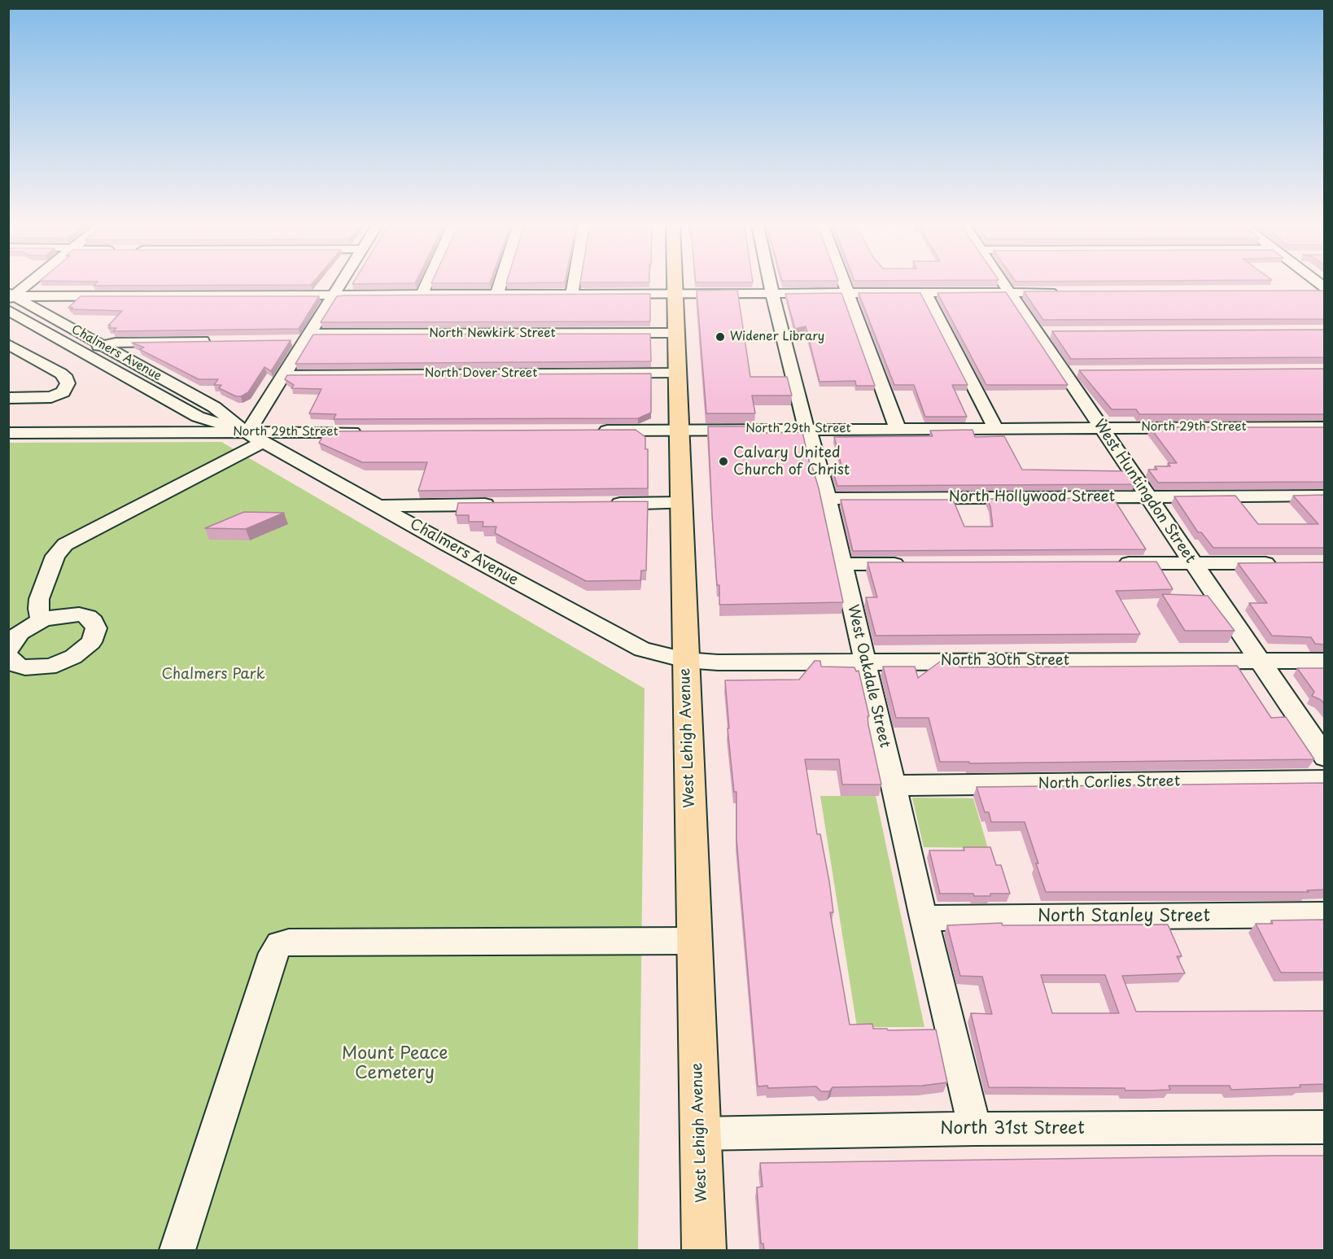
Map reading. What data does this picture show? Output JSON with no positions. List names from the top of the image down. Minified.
{"streets":{"main road":["West Lehigh Avenue"],"street":["North Newkirk Street","Chalmers Avenue","North Dover Street","North 29th Street","West Huntingdon Street","North Hollywood Street","North 30th Street","West Oakdale Street","North Corlies Street","North Stanley Street","North 31st Street"]},"crossings":[["North Newkirk Street","West Lehigh Avenue"],["Chalmers Avenue","North 29th Street"],["Chalmers Avenue","North 30th Street"],["Chalmers Avenue","West Lehigh Avenue"],["North Dover Street","West Lehigh Avenue"],["North 29th Street","West Huntingdon Street"],["North 29th Street","West Oakdale Street"],["North 29th Street","West Lehigh Avenue"],["West Huntingdon Street","North Hollywood Street"],["West Huntingdon Street","North 30th Street"],["North Hollywood Street","West Oakdale Street"],["North 30th Street","West Oakdale Street"],["North 30th Street","West Lehigh Avenue"],["West Oakdale Street","North Corlies Street"],["West Oakdale Street","North Stanley Street"],["West Oakdale Street","North 31st Street"],["West Lehigh Avenue","North 31st Street"]],"parks":["Chalmers Park","Mount Peace Cemetery"],"places":["Widener Library","Calvary United Church of Christ"]}
